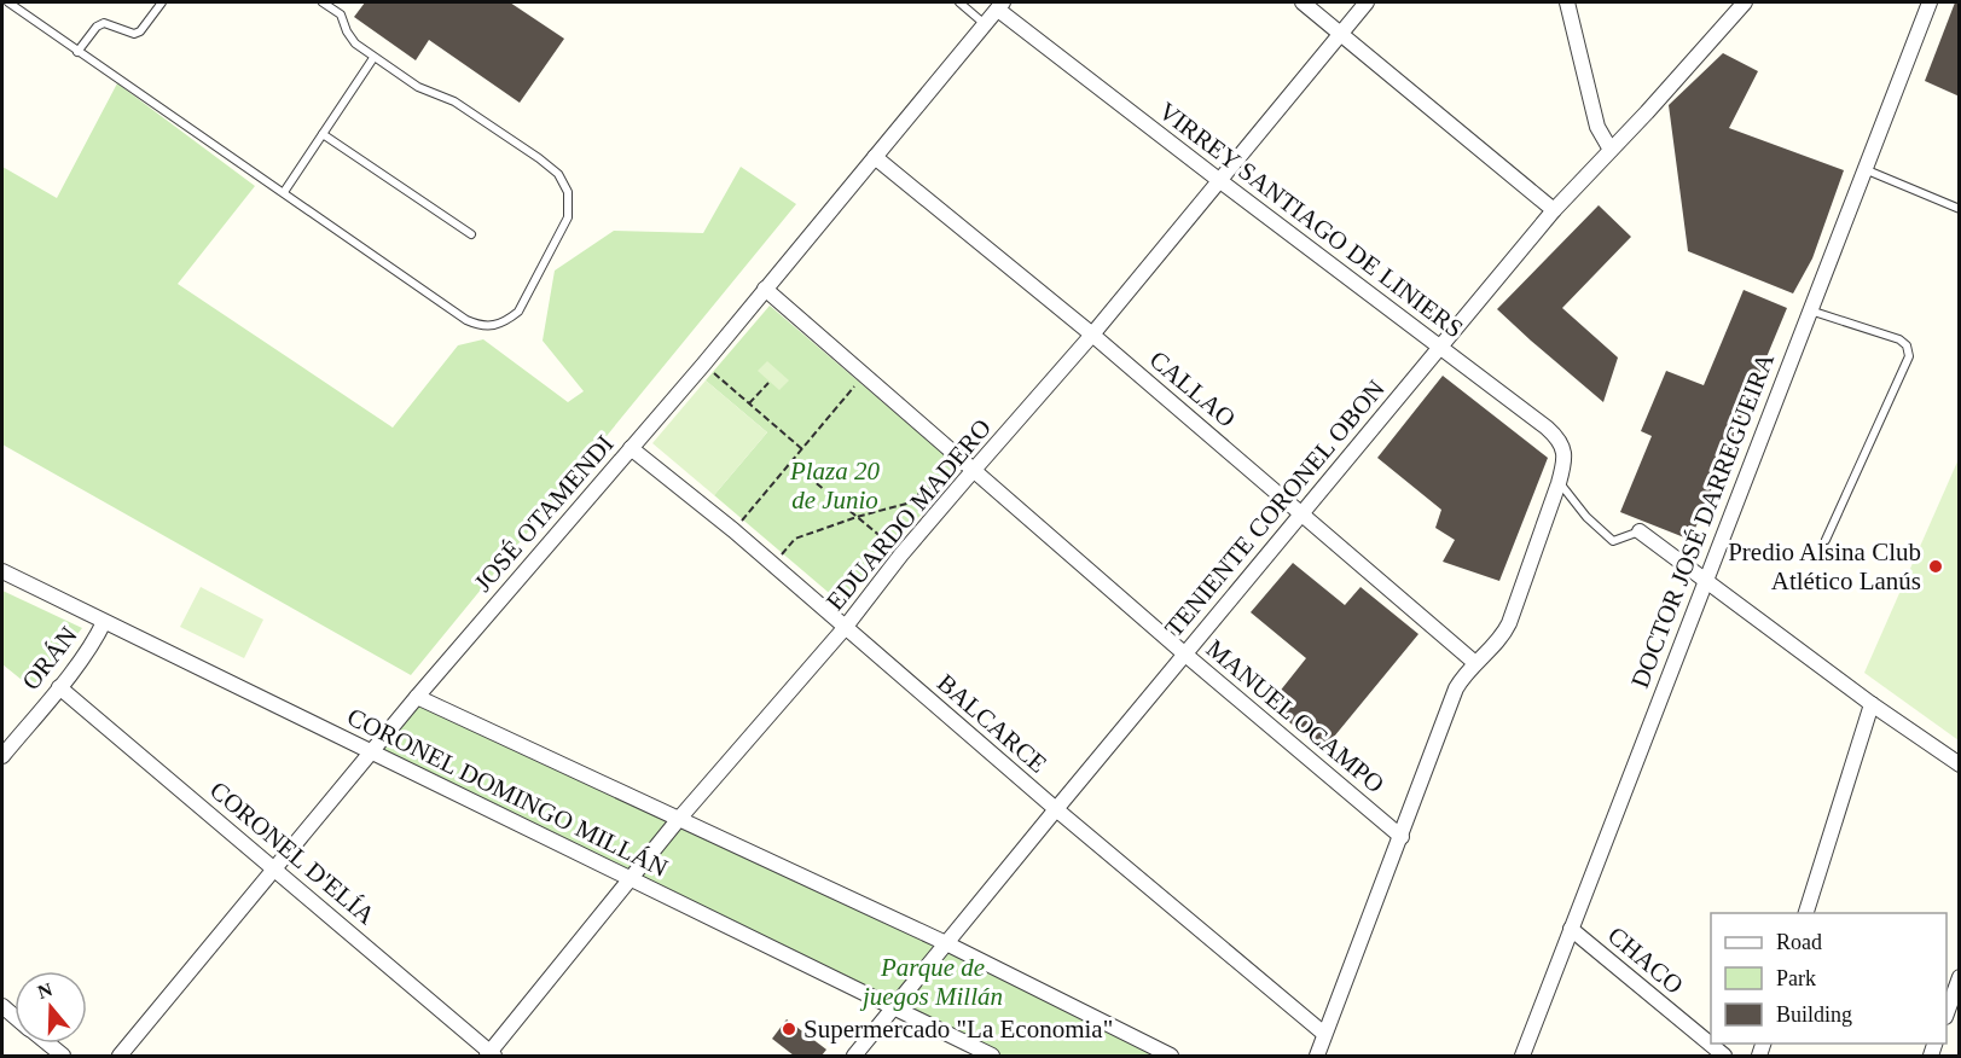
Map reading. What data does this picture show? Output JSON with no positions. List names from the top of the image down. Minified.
{"streets":{"street":["VIRREY SANTIAGO DE LINIERS","CALLAO","TENIENTE CORONEL OBON","JOSÉ OTAMENDI","EDUARDO MADERO","DOCTOR JOSÉ DARREGUEIRA","ORÁN","MANUEL OCAMPO","BALCARCE","CORONEL DOMINGO MILLÁN","CORONEL D'ELÍA","CHACO"]},"crossings":[["VIRREY SANTIAGO DE LINIERS","CALLAO"],["VIRREY SANTIAGO DE LINIERS","TENIENTE CORONEL OBON"],["VIRREY SANTIAGO DE LINIERS","JOSÉ OTAMENDI"],["VIRREY SANTIAGO DE LINIERS","EDUARDO MADERO"],["VIRREY SANTIAGO DE LINIERS","MANUEL OCAMPO"],["VIRREY SANTIAGO DE LINIERS","BALCARCE"],["CALLAO","TENIENTE CORONEL OBON"],["CALLAO","JOSÉ OTAMENDI"],["CALLAO","EDUARDO MADERO"],["TENIENTE CORONEL OBON","MANUEL OCAMPO"],["TENIENTE CORONEL OBON","BALCARCE"],["TENIENTE CORONEL OBON","CORONEL DOMINGO MILLÁN"],["JOSÉ OTAMENDI","MANUEL OCAMPO"],["JOSÉ OTAMENDI","BALCARCE"],["JOSÉ OTAMENDI","CORONEL DOMINGO MILLÁN"],["JOSÉ OTAMENDI","CORONEL D'ELÍA"],["EDUARDO MADERO","MANUEL OCAMPO"],["EDUARDO MADERO","BALCARCE"],["EDUARDO MADERO","CORONEL DOMINGO MILLÁN"],["EDUARDO MADERO","CORONEL D'ELÍA"],["DOCTOR JOSÉ DARREGUEIRA","CHACO"],["ORÁN","CORONEL DOMINGO MILLÁN"],["ORÁN","CORONEL D'ELÍA"]],"parks":["Plaza 20 de Junio","Parque de juegos Millán"],"places":["Predio Alsina Club Atlético Lanús","Supermercado \"La Economia\""],"legend":["Road","Park","Building"],"north":"top"}
